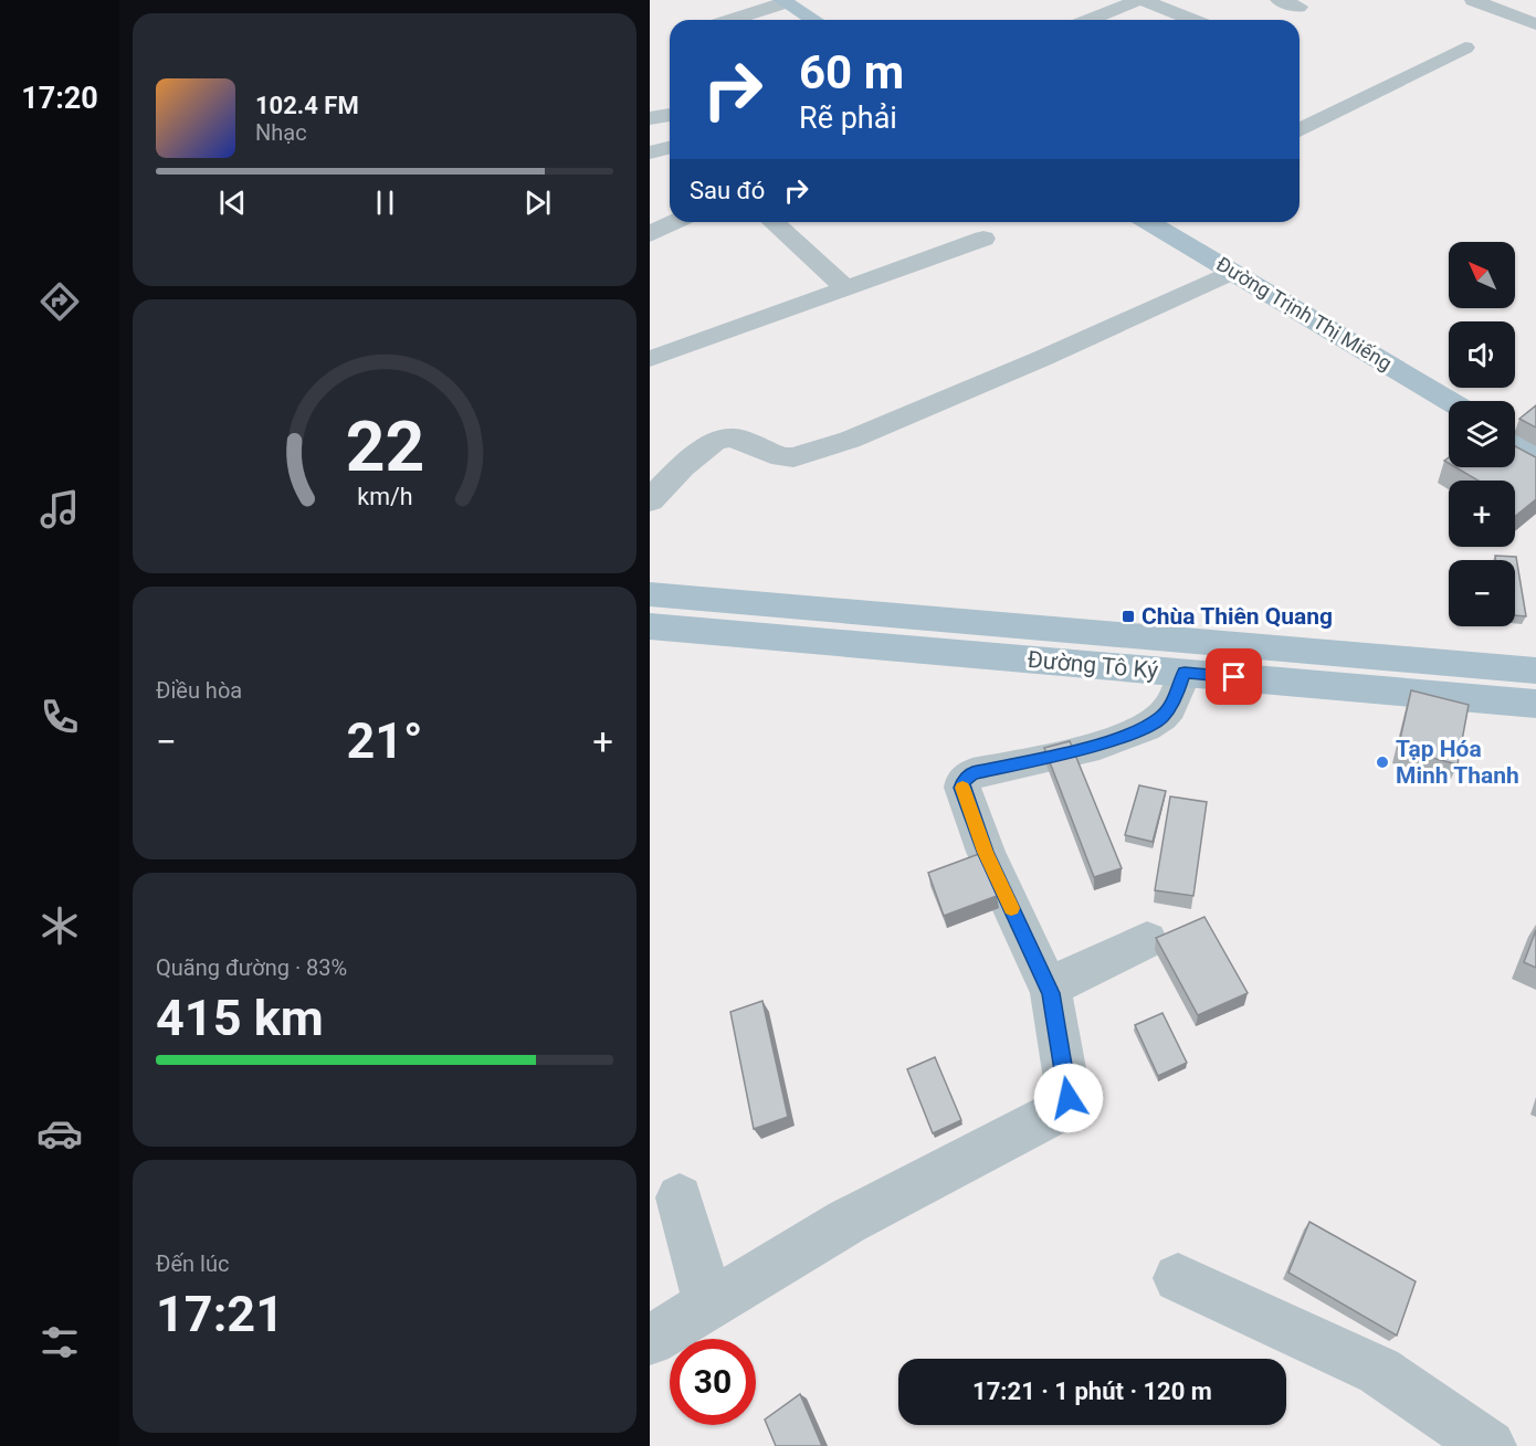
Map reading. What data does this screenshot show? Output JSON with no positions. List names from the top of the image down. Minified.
{"streets":{"main road":["Đường Trịnh Thị Miếng","Đường Tô Ký"]},"places":{"transit":["Chùa Thiên Quang"],"other":["Tạp Hóa Minh Thanh"]},"north":"top left","page":{"tabs":"17:20","turn":["60 m","Rẽ phải"],"song":["102.4 FM","Nhạc"],"then":"Sau đó","map_buttons":["+","−"],"tile":["Điều hòa",["Quãng đường · 83%","415 km"],["Đến lúc","17:21"]],"heat":["−","21°","+"],"limit":"30","trip":"17:21 · 1 phút · 120 m","gauge":["22","km/h"]}}
